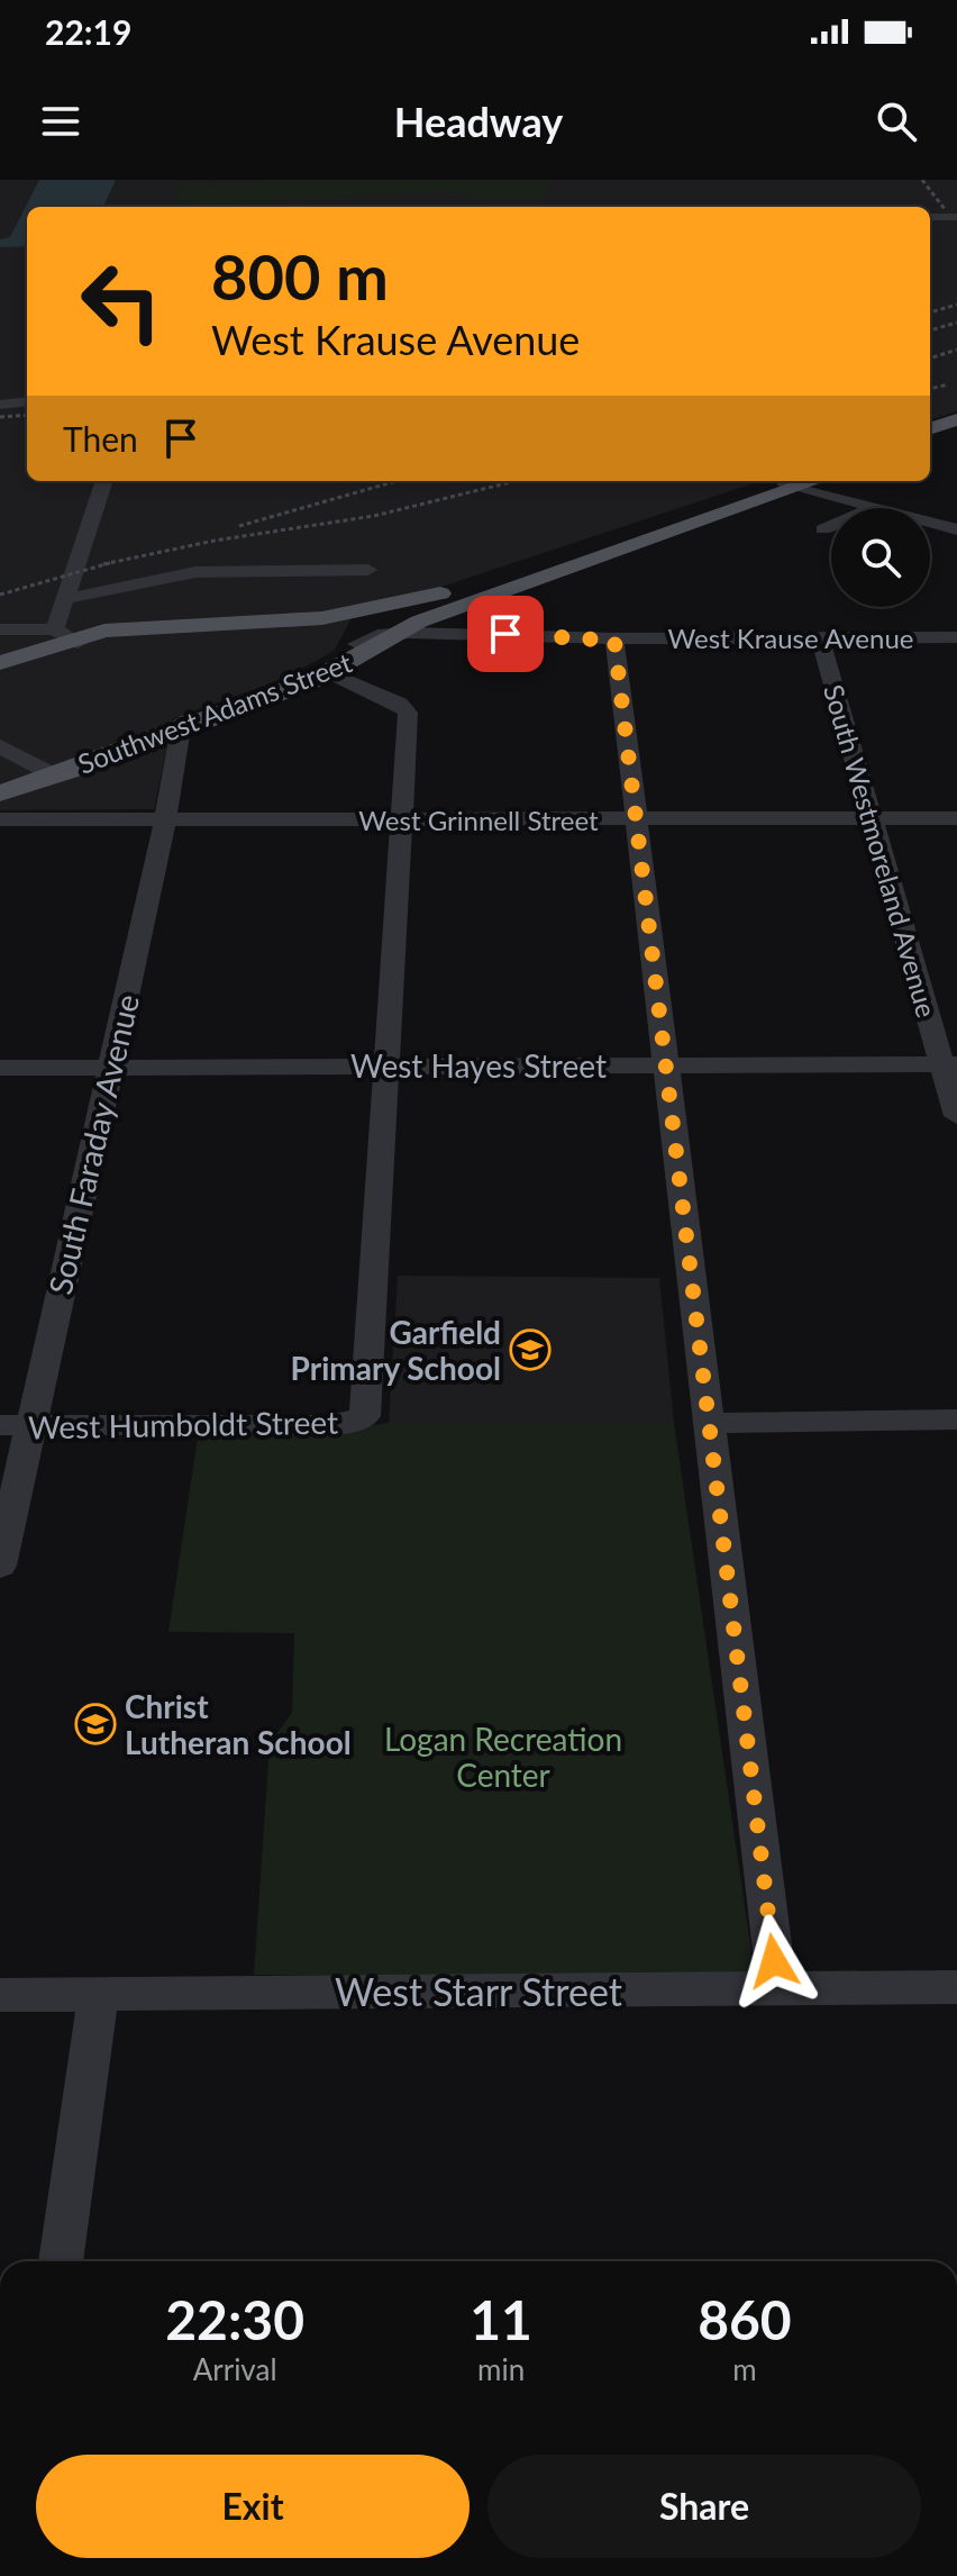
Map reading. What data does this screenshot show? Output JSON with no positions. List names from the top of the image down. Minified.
{"streets":{"main road":["Southwest Adams Street"],"street":["West Krause Avenue","West Grinnell Street","South Westmoreland Avenue","West Hayes Street","South Faraday Avenue","West Humboldt Street","West Starr Street"]},"crossings":[["West Krause Avenue","Southwest Adams Street"],["West Krause Avenue","South Westmoreland Avenue"],["Southwest Adams Street","South Faraday Avenue"],["West Grinnell Street","South Westmoreland Avenue"],["West Grinnell Street","South Faraday Avenue"],["South Westmoreland Avenue","West Hayes Street"],["West Hayes Street","South Faraday Avenue"],["West Hayes Street","West Humboldt Street"],["South Faraday Avenue","West Humboldt Street"]],"parks":["Logan Recreation Center"],"places":{"school or university":["Garfield Primary School","Christ Lutheran School"]},"page":{"status":"22:19","header":"Headway","turn":["800 m","West Krause Avenue"],"then":"Then","eta":["22:30","Arrival","11","min","860","m"],"buttons":["Exit","Share"]}}
